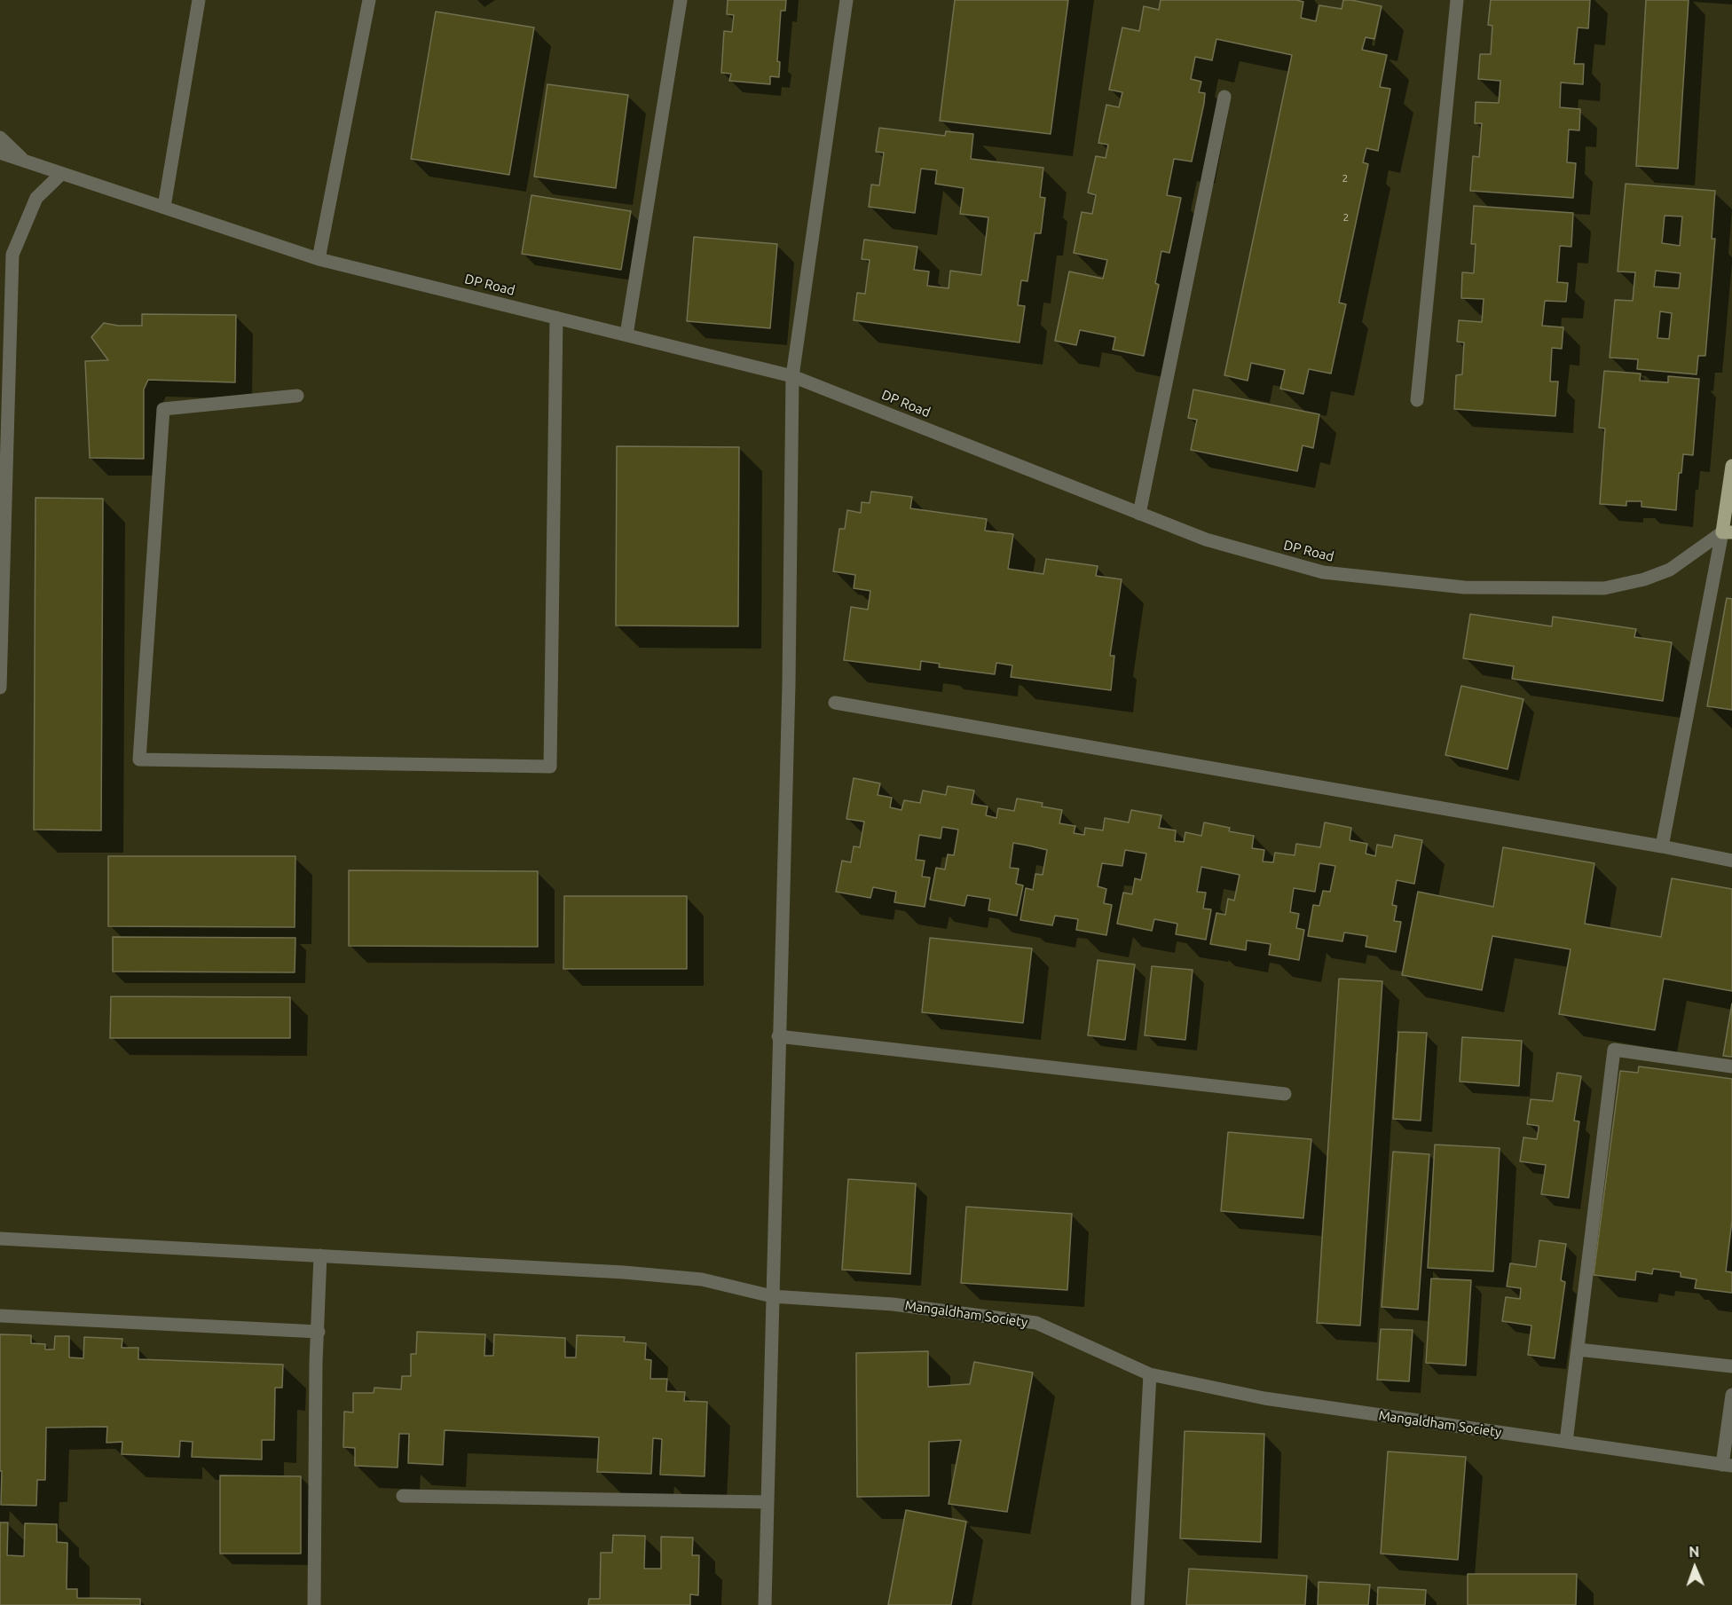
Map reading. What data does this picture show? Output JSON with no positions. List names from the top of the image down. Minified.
{"streets":{"street":["DP Road","Mangaldham Society"]},"house_numbers":["2","2"],"north":"top"}
